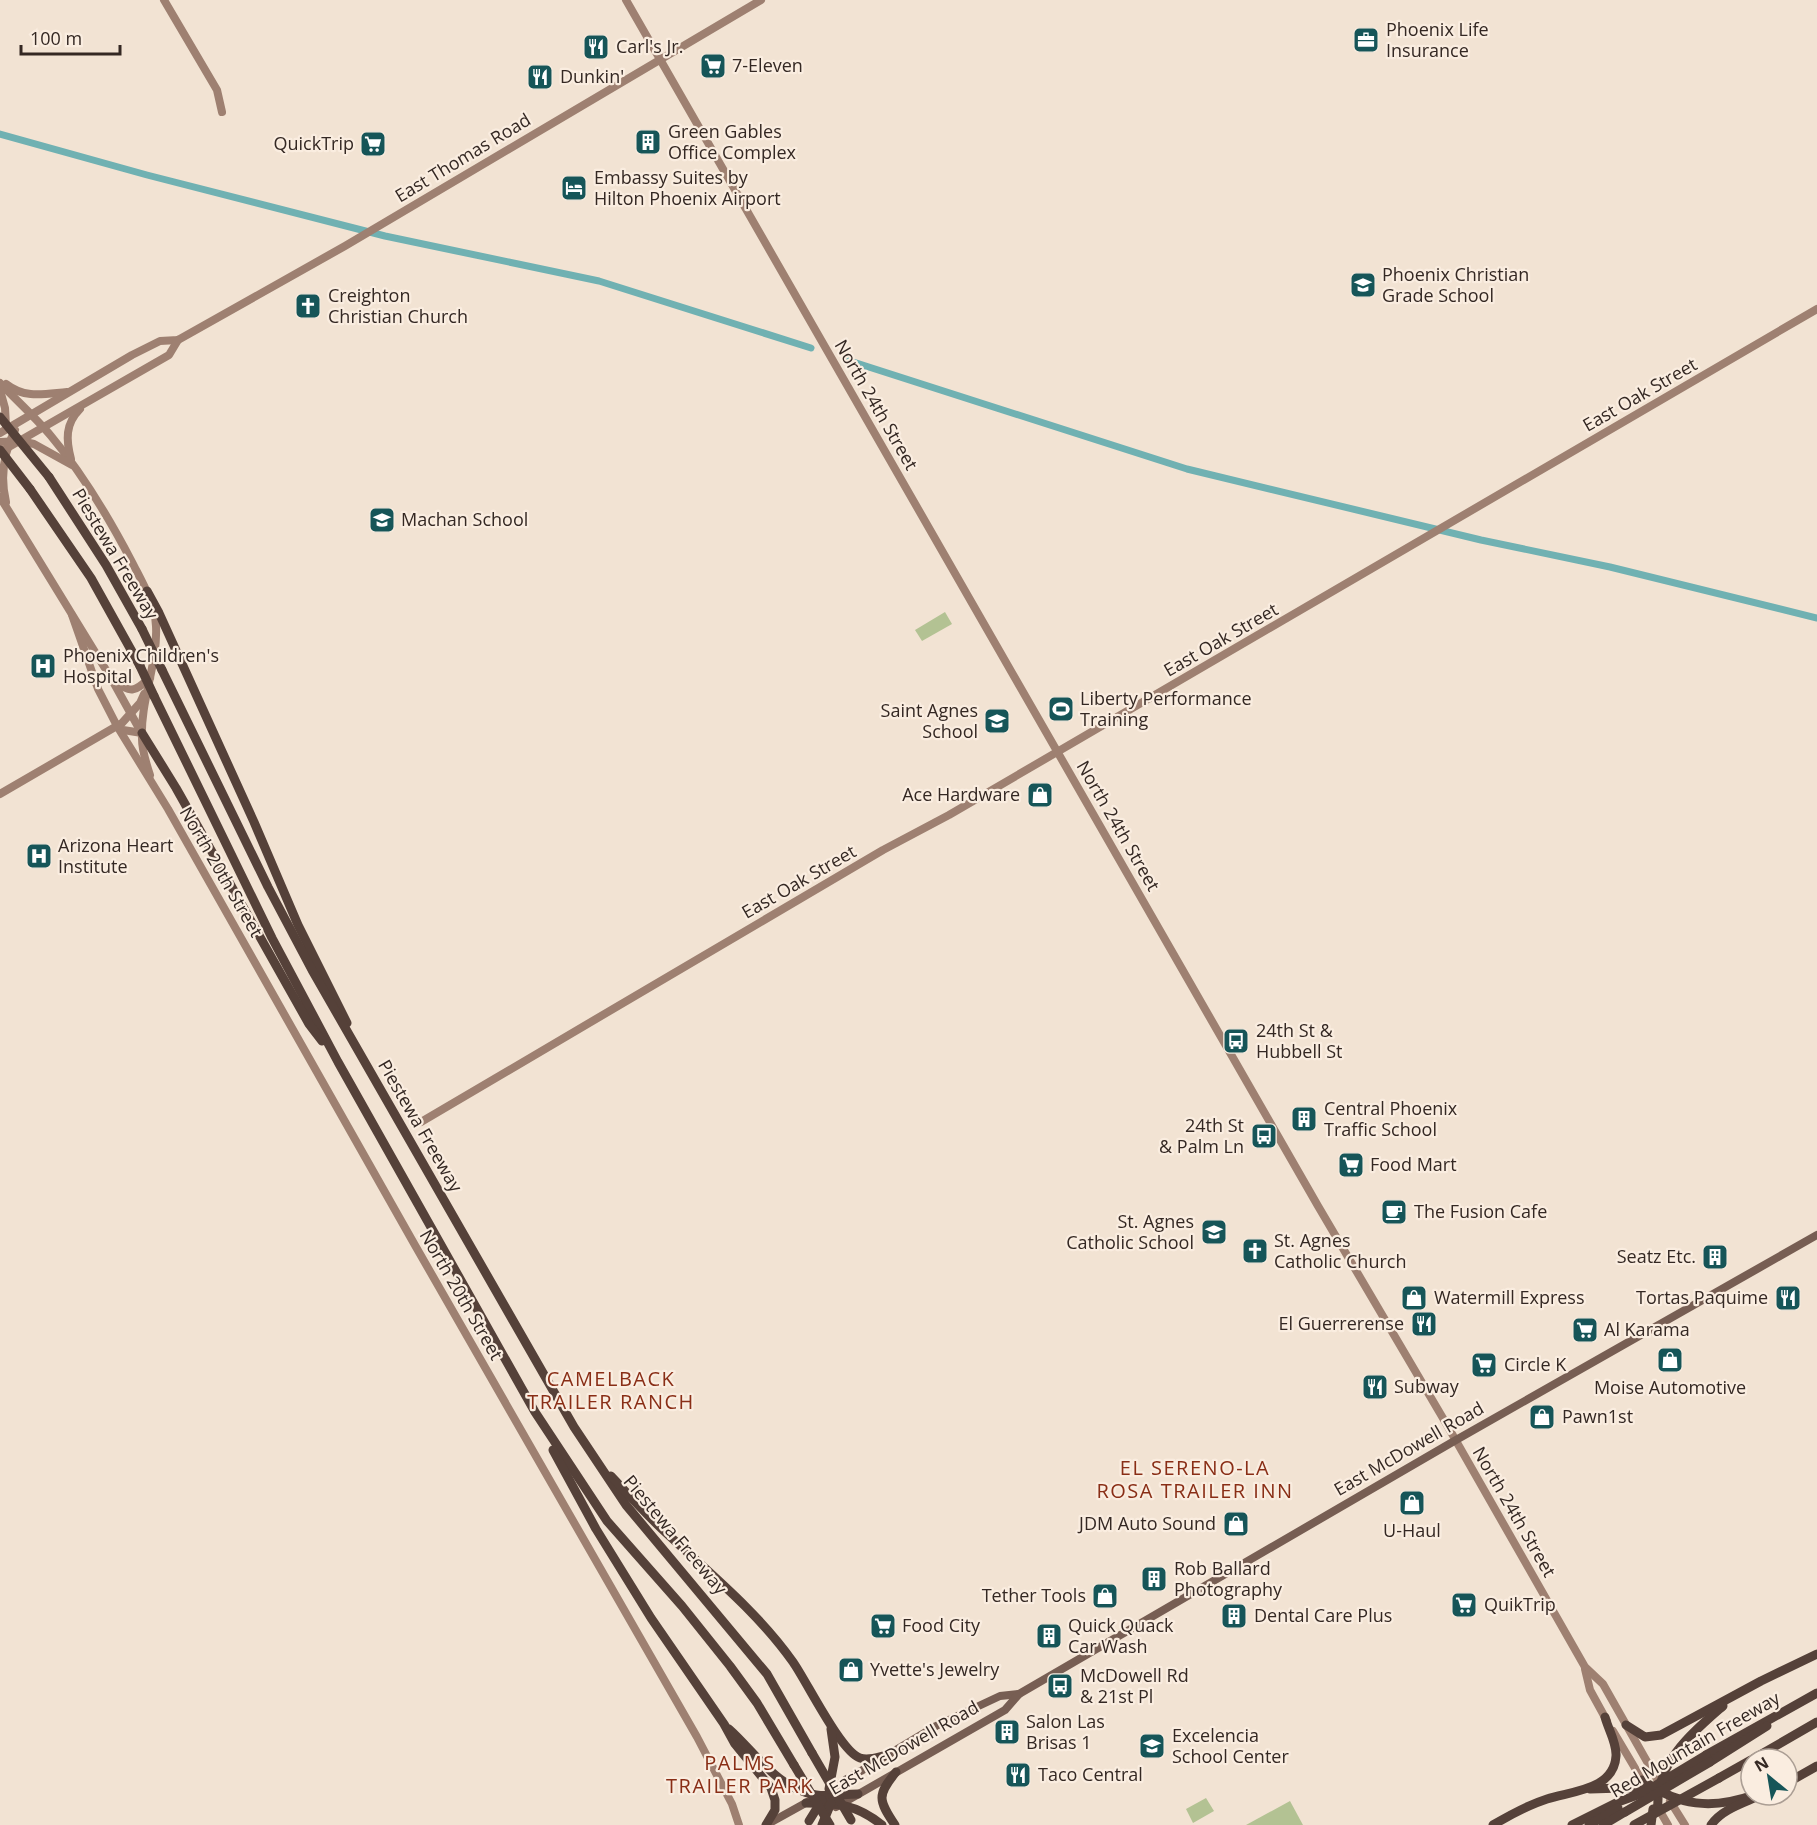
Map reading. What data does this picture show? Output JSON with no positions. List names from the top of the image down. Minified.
{"streets":{"highway":["Piestewa Freeway","Red Mountain Freeway"],"main road":["East Thomas Road","East Oak Street","North 24th Street","North 20th Street","East McDowell Road"]},"crossings":[["East Thomas Road","North 24th Street"],["East Thomas Road","Piestewa Freeway"],["East Thomas Road","North 20th Street"],["East Oak Street","North 24th Street"],["North 24th Street","East McDowell Road"]],"districts":["CAMELBACK TRAILER RANCH","EL SERENO-LA ROSA TRAILER INN","PALMS TRAILER PARK"],"places":{"office":["Phoenix Life Insurance"],"restaurant":["Carl's Jr.","Dunkin'","Tortas Paquime","El Guerrerense","Subway","Taco Central"],"supermarket":["7-Eleven","QuickTrip","Food Mart","Al Karama","Circle K","QuikTrip","Food City"],"building":["Green Gables Office Complex","Central Phoenix Traffic School","Seatz Etc.","Rob Ballard Photography","Dental Care Plus","Quick Quack Car Wash","Salon Las Brisas 1"],"hotel":["Embassy Suites by Hilton Phoenix Airport"],"school or university":["Phoenix Christian Grade School","Machan School","Saint Agnes School","St. Agnes Catholic School","Excelencia School Center"],"church":["Creighton Christian Church","St. Agnes Catholic Church"],"hospital":["Phoenix Children's Hospital","Arizona Heart Institute"],"sports":["Liberty Performance Training"],"shop":["Ace Hardware","Watermill Express","Moise Automotive","Pawn1st","U-Haul","JDM Auto Sound","Tether Tools","Yvette's Jewelry"],"bus stop":["24th St & Hubbell St","24th St & Palm Ln","McDowell Rd & 21st Pl"],"cafe":["The Fusion Cafe"]},"scale_bar":"100 m","north":"top left"}
